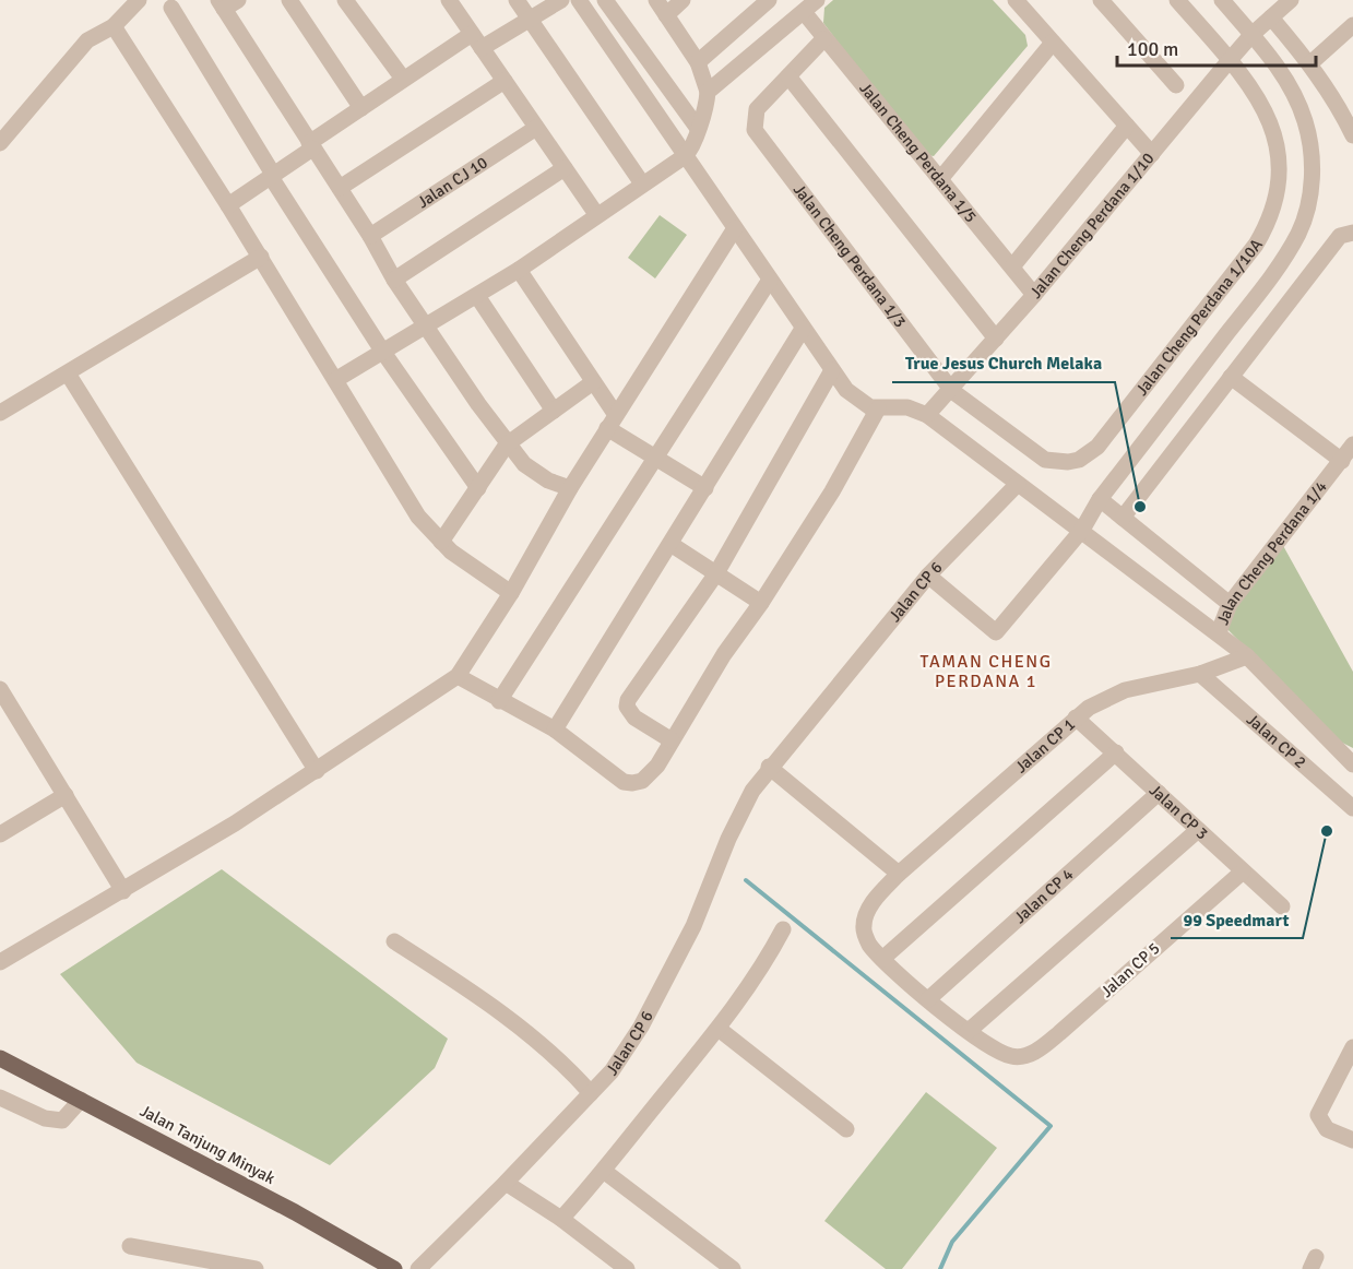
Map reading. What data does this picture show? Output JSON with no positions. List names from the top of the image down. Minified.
{"streets":{"main road":["Jalan Tanjung Minyak"],"street":["Jalan Cheng Perdana 1/5","Jalan CJ 10","Jalan Cheng Perdana 1/10","Jalan Cheng Perdana 1/3","Jalan Cheng Perdana 1/10A","Jalan Cheng Perdana 1/4","Jalan CP 6","Jalan CP 2","Jalan CP 1","Jalan CP 3","Jalan CP 4","Jalan CP 5"]},"crossings":[["Jalan Cheng Perdana 1/5","Jalan Cheng Perdana 1/10"],["Jalan Cheng Perdana 1/10","Jalan Cheng Perdana 1/3"],["Jalan Cheng Perdana 1/10","Jalan Cheng Perdana 1/10A"],["Jalan Cheng Perdana 1/3","Jalan Cheng Perdana 1/10A"],["Jalan CP 2","Jalan CP 1"],["Jalan CP 1","Jalan CP 3"],["Jalan CP 3","Jalan CP 4"],["Jalan CP 3","Jalan CP 5"]],"districts":["TAMAN CHENG PERDANA 1"],"places":["True Jesus Church Melaka","99 Speedmart"],"scale_bar":"100 m"}
